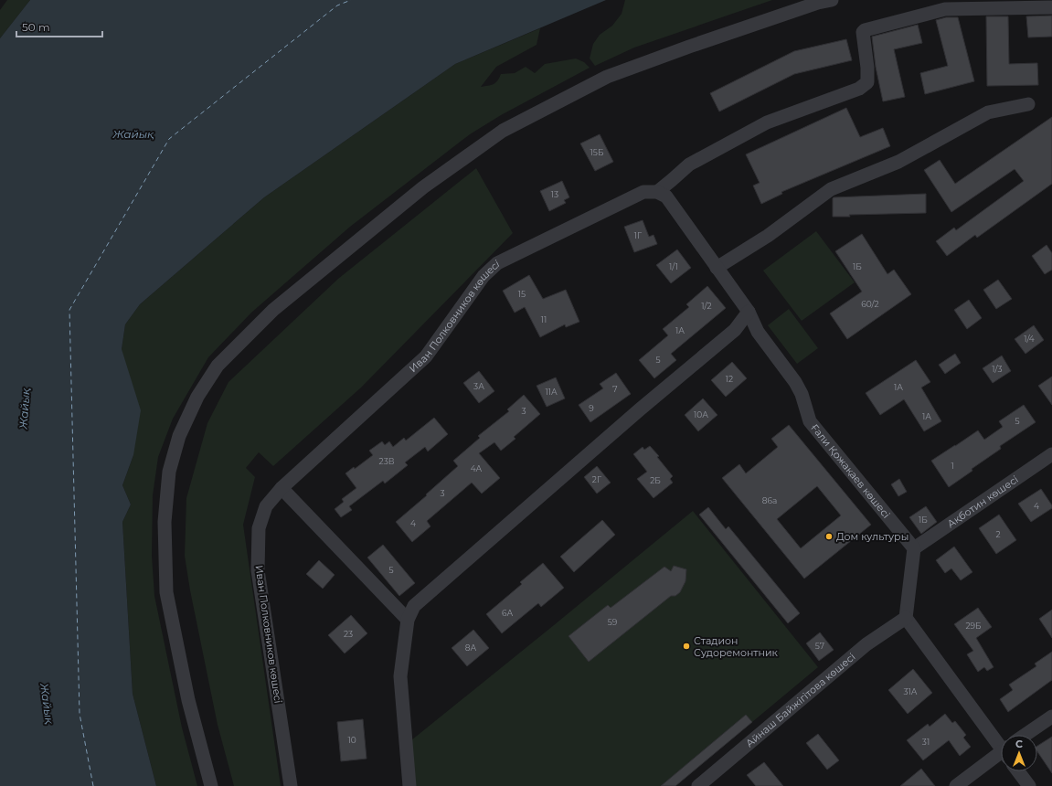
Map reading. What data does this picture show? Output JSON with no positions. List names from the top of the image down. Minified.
{"streets":{"street":["Иван Полковников көшесі","Ғали Қожақаев көшесі","Ақботин көшесі","Айнаш Байжігітова көшесі"]},"crossings":[["Иван Полковников көшесі","Ғали Қожақаев көшесі"],["Ғали Қожақаев көшесі","Ақботин көшесі"]],"water":["Жайық"],"places":["Дом культуры","Стадион Судоремонтник"],"house_numbers":["15Б","13","1Г","1/1","1Б","15","60/2","1/2","11","1А","1/4","5","1/3","12","3А","1А","7","11А","9","3","10А","1А","5","23В","1","4А","2Г","2Б","3","86а","4","1Б","4","2","5","6А","59","29Б","23","57","8А","31А","10","31"],"scale_bar":"50 m","north":"top"}
